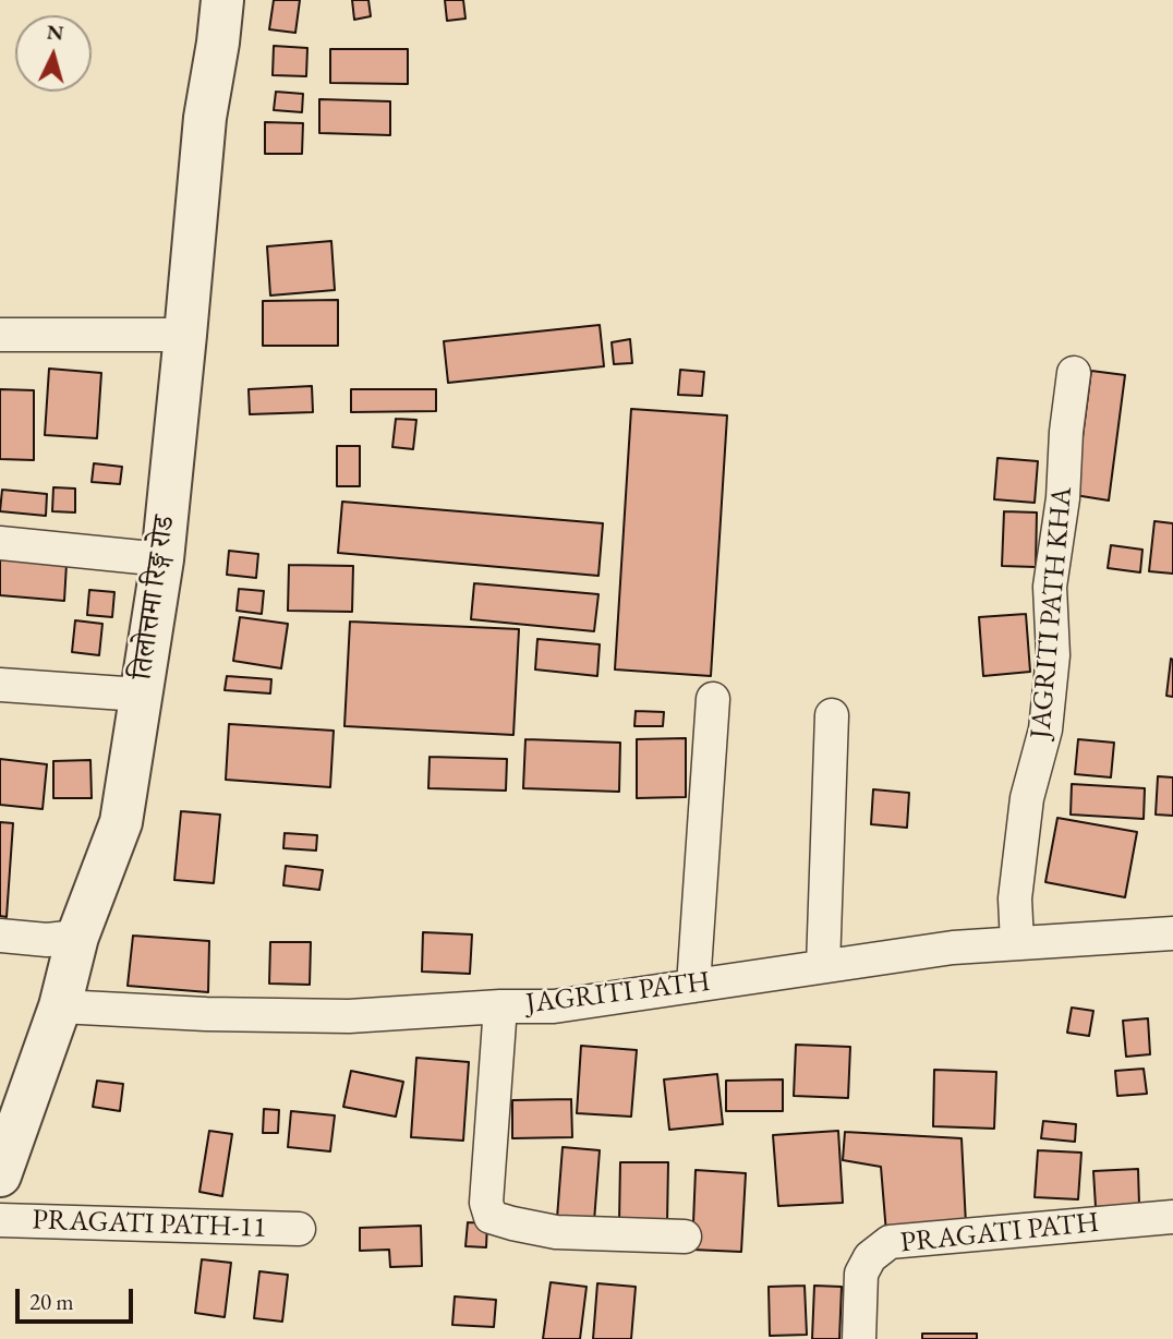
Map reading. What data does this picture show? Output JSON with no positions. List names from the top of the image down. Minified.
{"streets":{"street":["तिलोत्तमा रिङ्ग रोड","JAGRITI PATH KHA","JAGRITI PATH","PRAGATI PATH-11","PRAGATI PATH"]},"crossings":[["तिलोत्तमा रिङ्ग रोड","JAGRITI PATH"],["JAGRITI PATH KHA","JAGRITI PATH"]],"scale_bar":"20 m","north":"top"}
